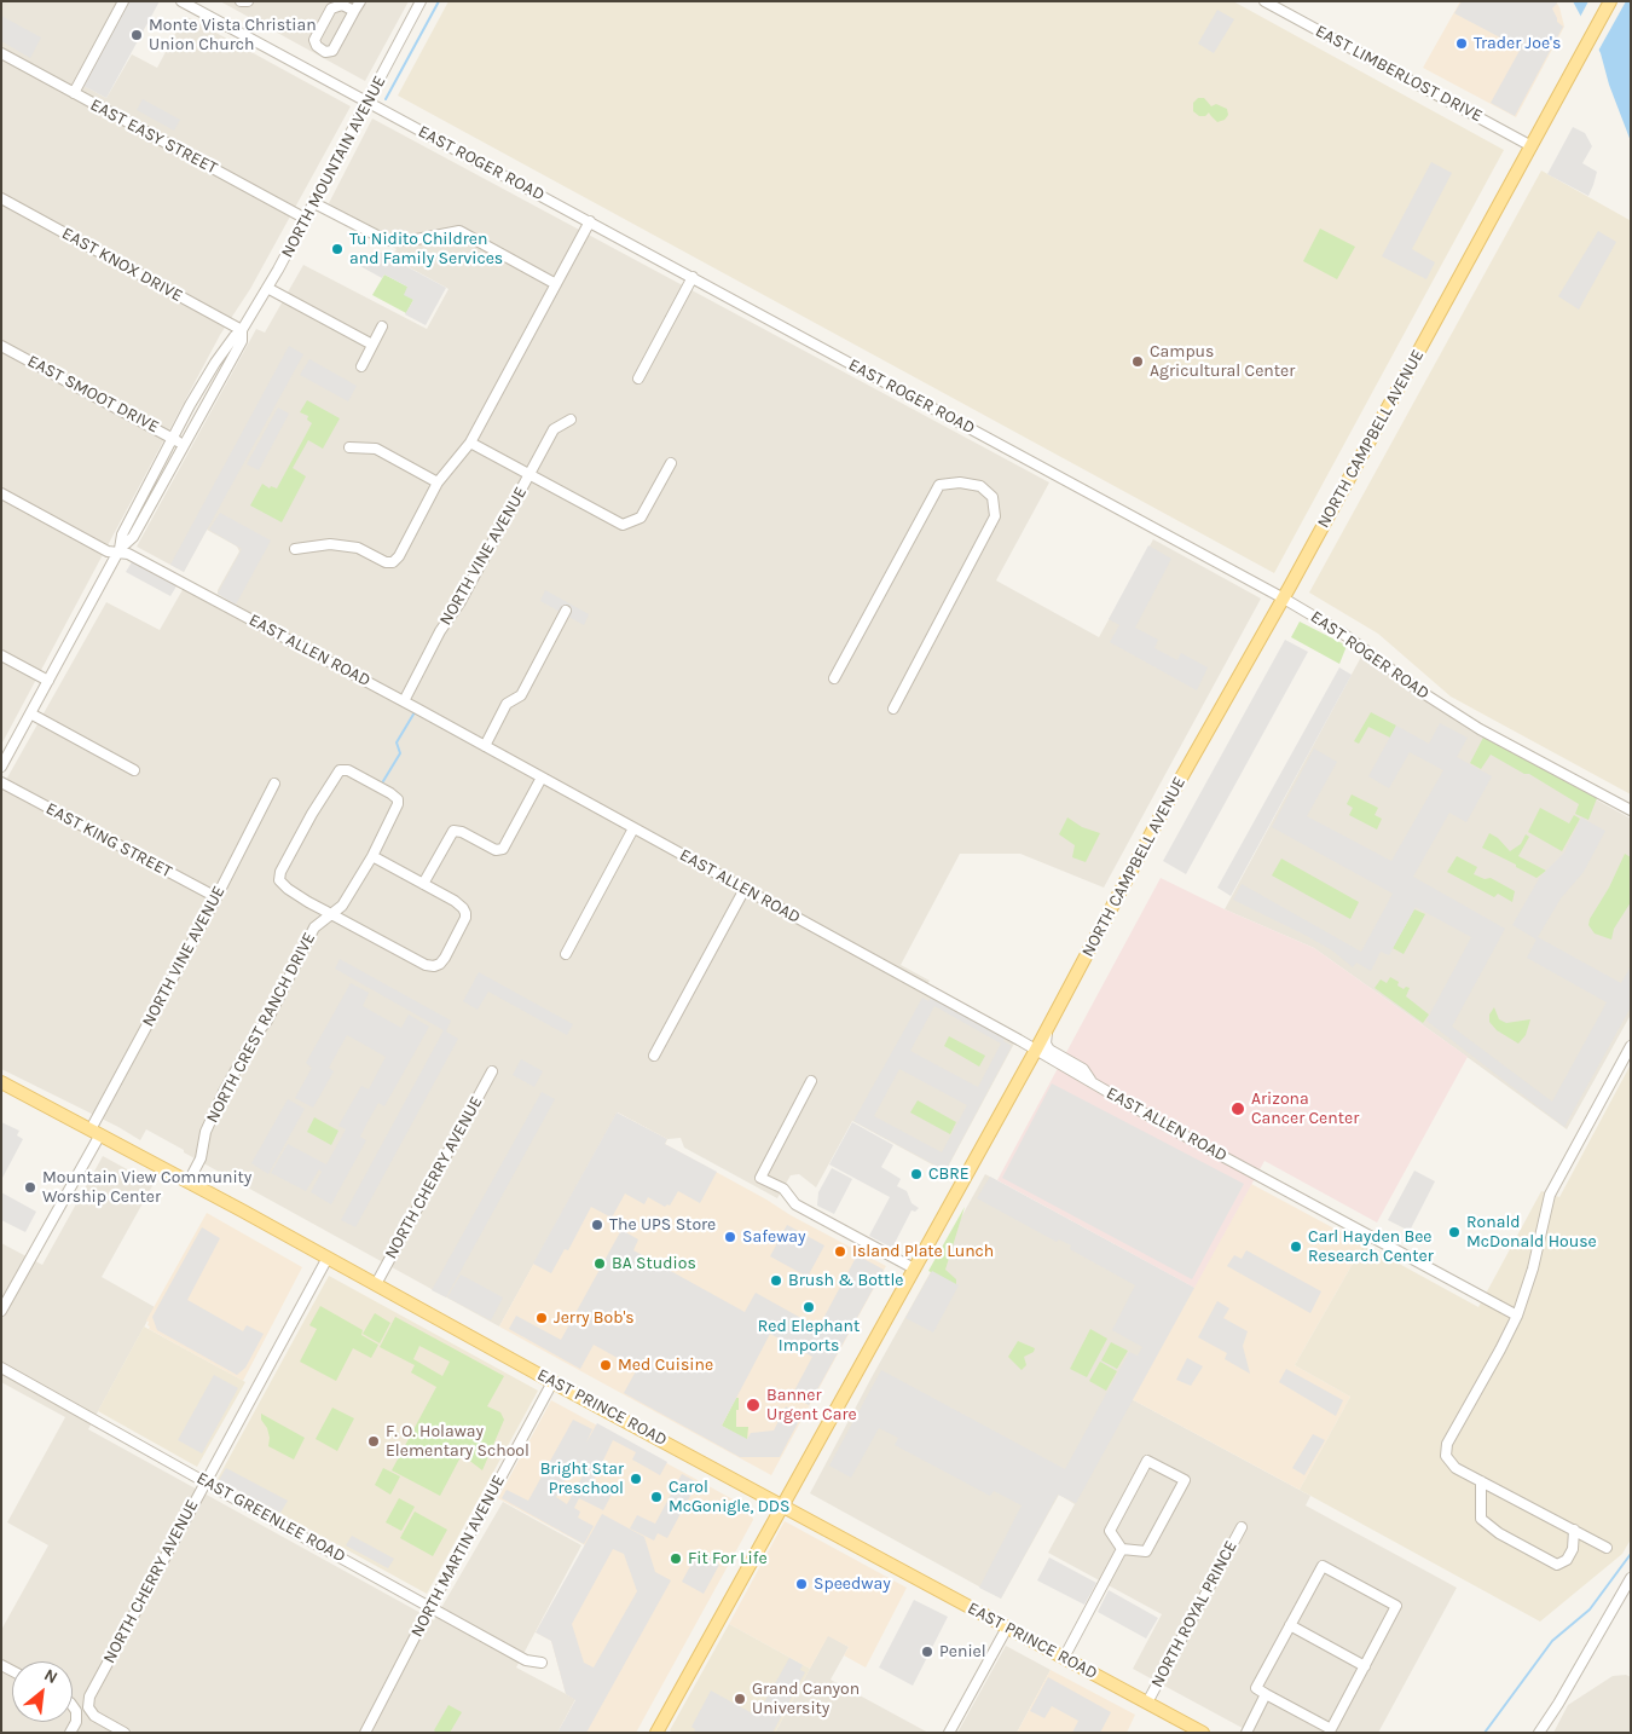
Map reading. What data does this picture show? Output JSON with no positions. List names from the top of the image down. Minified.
{"streets":{"main road":["NORTH CAMPBELL AVENUE","EAST PRINCE ROAD"],"street":["EAST LIMBERLOST DRIVE","EAST EASY STREET","EAST ROGER ROAD","NORTH MOUNTAIN AVENUE","EAST KNOX DRIVE","EAST SMOOT DRIVE","NORTH VINE AVENUE","EAST ALLEN ROAD","EAST KING STREET","NORTH CREST RANCH DRIVE","NORTH CHERRY AVENUE","EAST GREENLEE ROAD","NORTH MARTIN AVENUE","NORTH ROYAL PRINCE"]},"crossings":[["EAST LIMBERLOST DRIVE","NORTH CAMPBELL AVENUE"],["EAST EASY STREET","NORTH MOUNTAIN AVENUE"],["EAST ROGER ROAD","NORTH MOUNTAIN AVENUE"],["EAST ROGER ROAD","NORTH CAMPBELL AVENUE"],["NORTH MOUNTAIN AVENUE","EAST KNOX DRIVE"],["NORTH MOUNTAIN AVENUE","EAST SMOOT DRIVE"],["NORTH MOUNTAIN AVENUE","EAST ALLEN ROAD"],["NORTH CAMPBELL AVENUE","EAST ALLEN ROAD"],["NORTH CAMPBELL AVENUE","EAST PRINCE ROAD"],["NORTH VINE AVENUE","EAST ALLEN ROAD"],["NORTH VINE AVENUE","EAST KING STREET"],["NORTH VINE AVENUE","EAST PRINCE ROAD"],["NORTH CREST RANCH DRIVE","EAST PRINCE ROAD"],["NORTH CHERRY AVENUE","EAST PRINCE ROAD"],["NORTH CHERRY AVENUE","EAST GREENLEE ROAD"],["EAST PRINCE ROAD","NORTH MARTIN AVENUE"],["EAST PRINCE ROAD","NORTH ROYAL PRINCE"],["EAST GREENLEE ROAD","NORTH MARTIN AVENUE"]],"places":["Monte Vista Christian Union Church","Trader Joe's","Tu Nidito Children and Family Services","Campus Agricultural Center","Arizona Cancer Center","CBRE","Mountain View Community Worship Center","The UPS Store","Ronald McDonald House","Safeway","Carl Hayden Bee Research Center","Island Plate Lunch","BA Studios","Brush & Bottle","Red Elephant Imports","Jerry Bob's","Med Cuisine","Banner Urgent Care","F. O. Holaway Elementary School","Bright Star Preschool","Carol McGonigle, DDS","Fit For Life","Speedway","Peniel","Grand Canyon University"],"north":"top right"}
